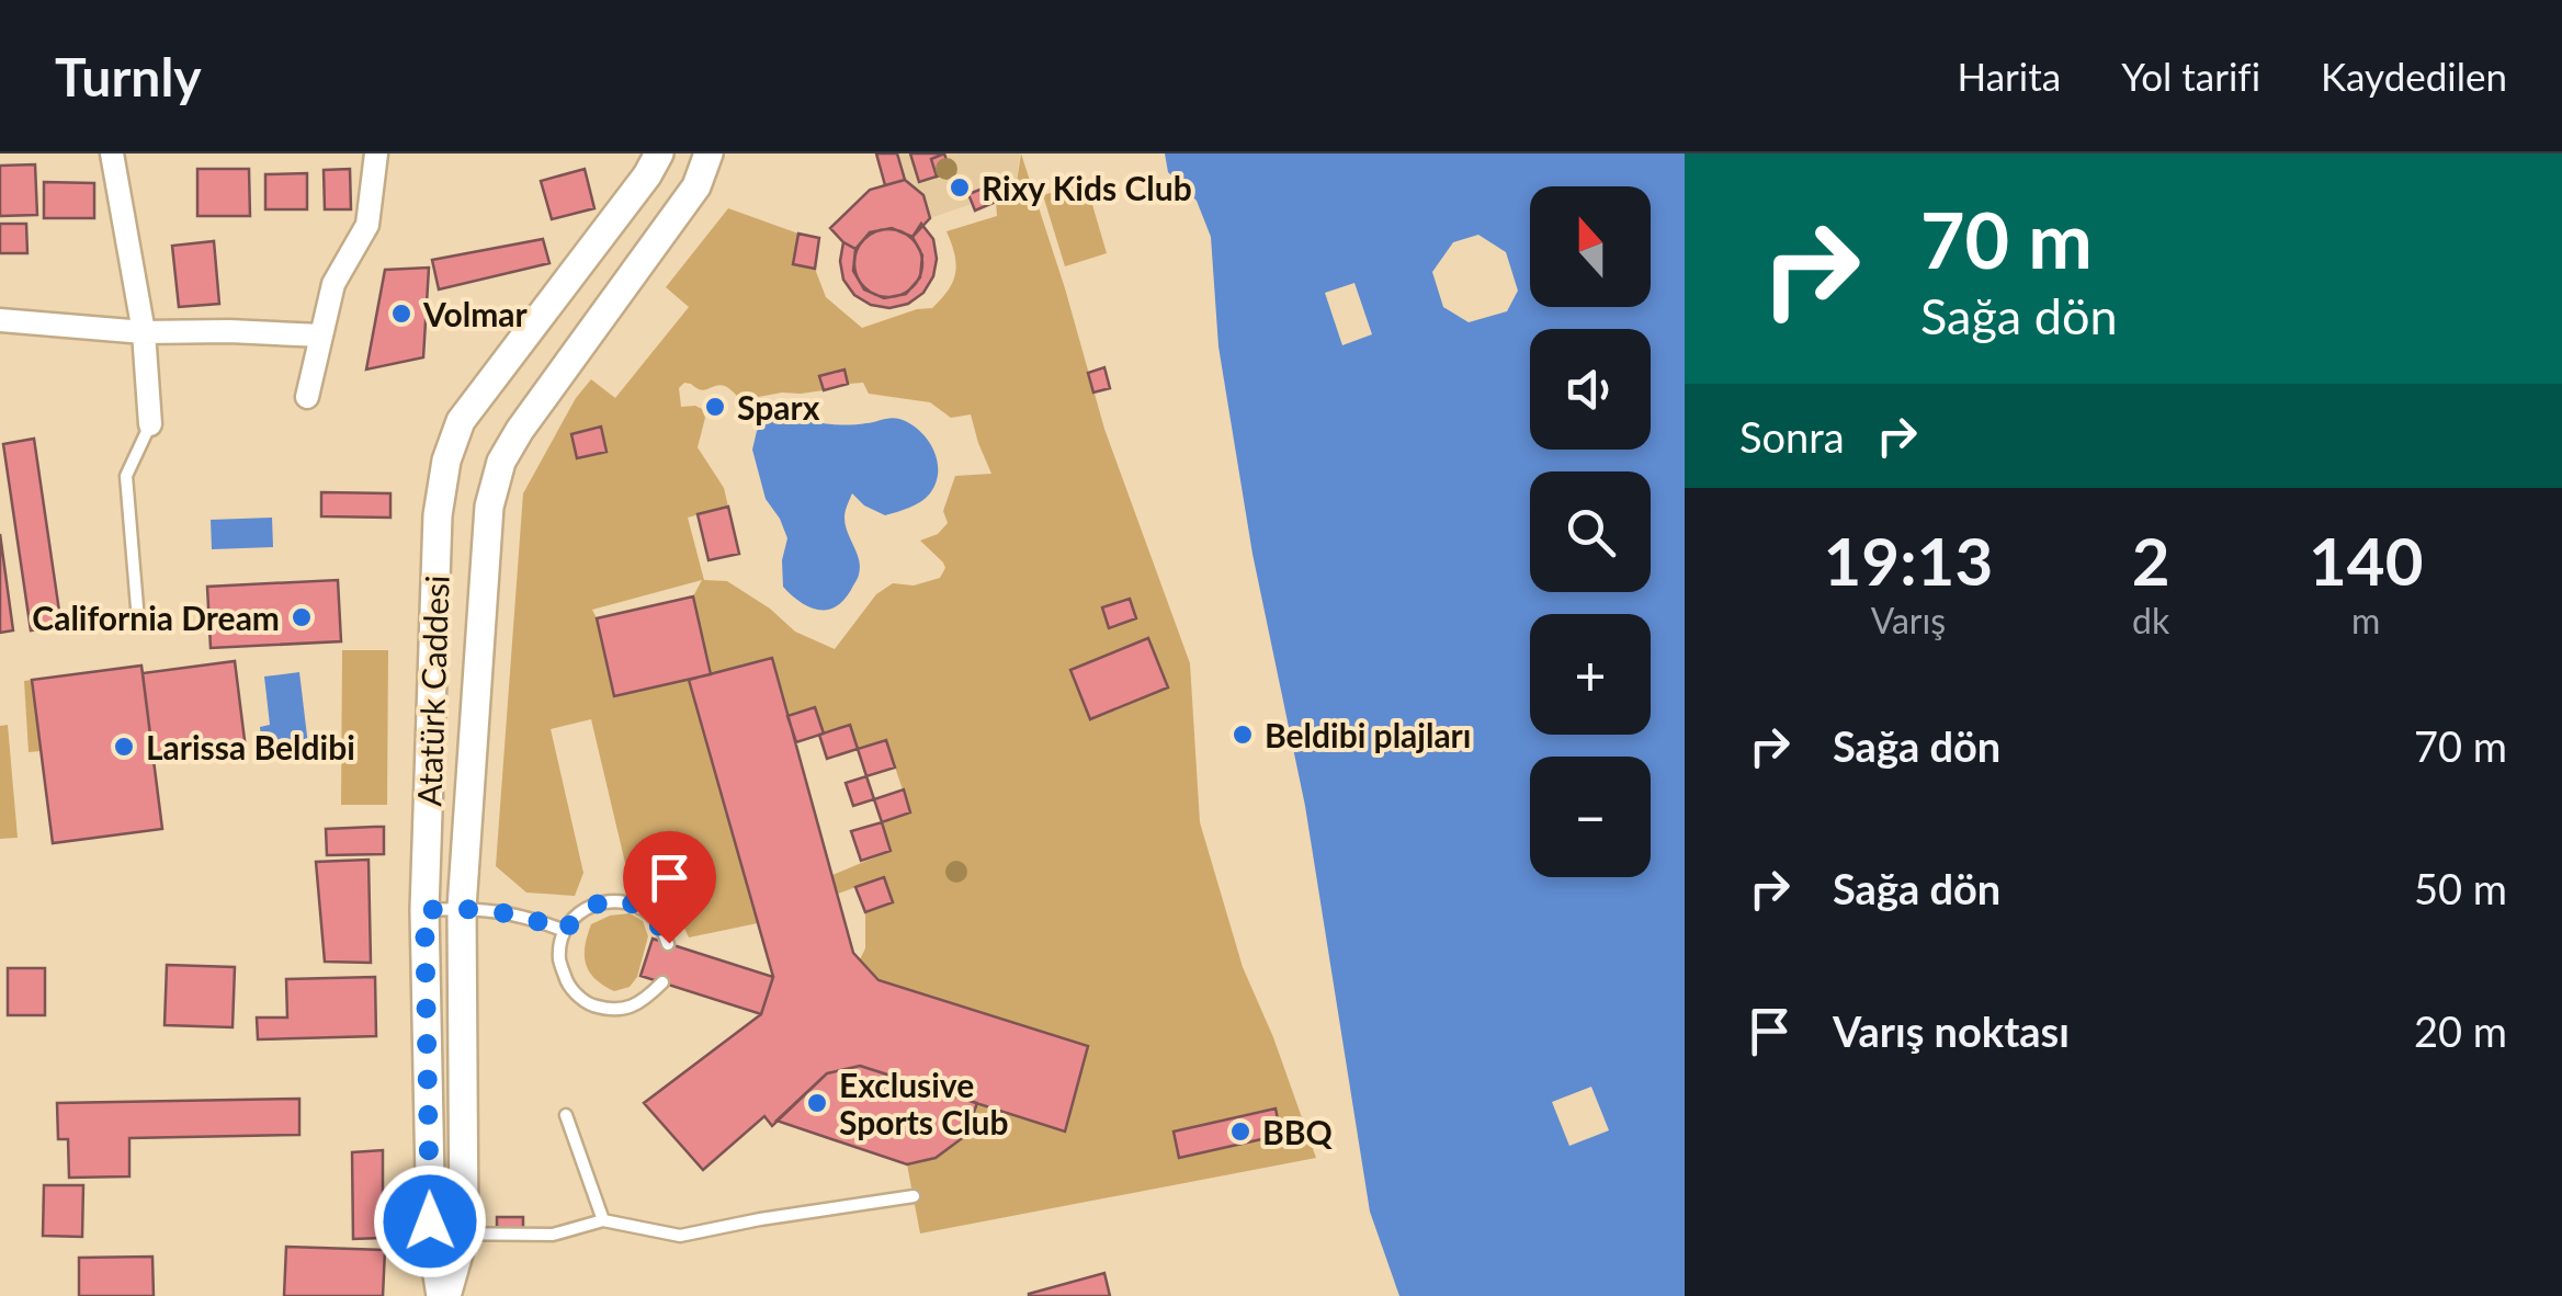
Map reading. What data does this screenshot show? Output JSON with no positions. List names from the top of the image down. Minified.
{"streets":{"street":["Atatürk Caddesi"]},"places":["Rixy Kids Club","Volmar","Sparx","California Dream","Beldibi plajları","Larissa Beldibi","Exclusive Sports Club","BBQ"],"north":"top","page":{"header":"Turnly","nav":["Harita","Yol tarifi","Kaydedilen"],"turn":["70 m","Sağa dön"],"map_buttons":["+","−"],"then":"Sonra","eta":["19:13","Varış","2","dk","140","m"],"list":[{"name":"Sağa dön","value":"70 m"},{"name":"Sağa dön","value":"50 m"},{"name":"Varış noktası","value":"20 m"}]}}
